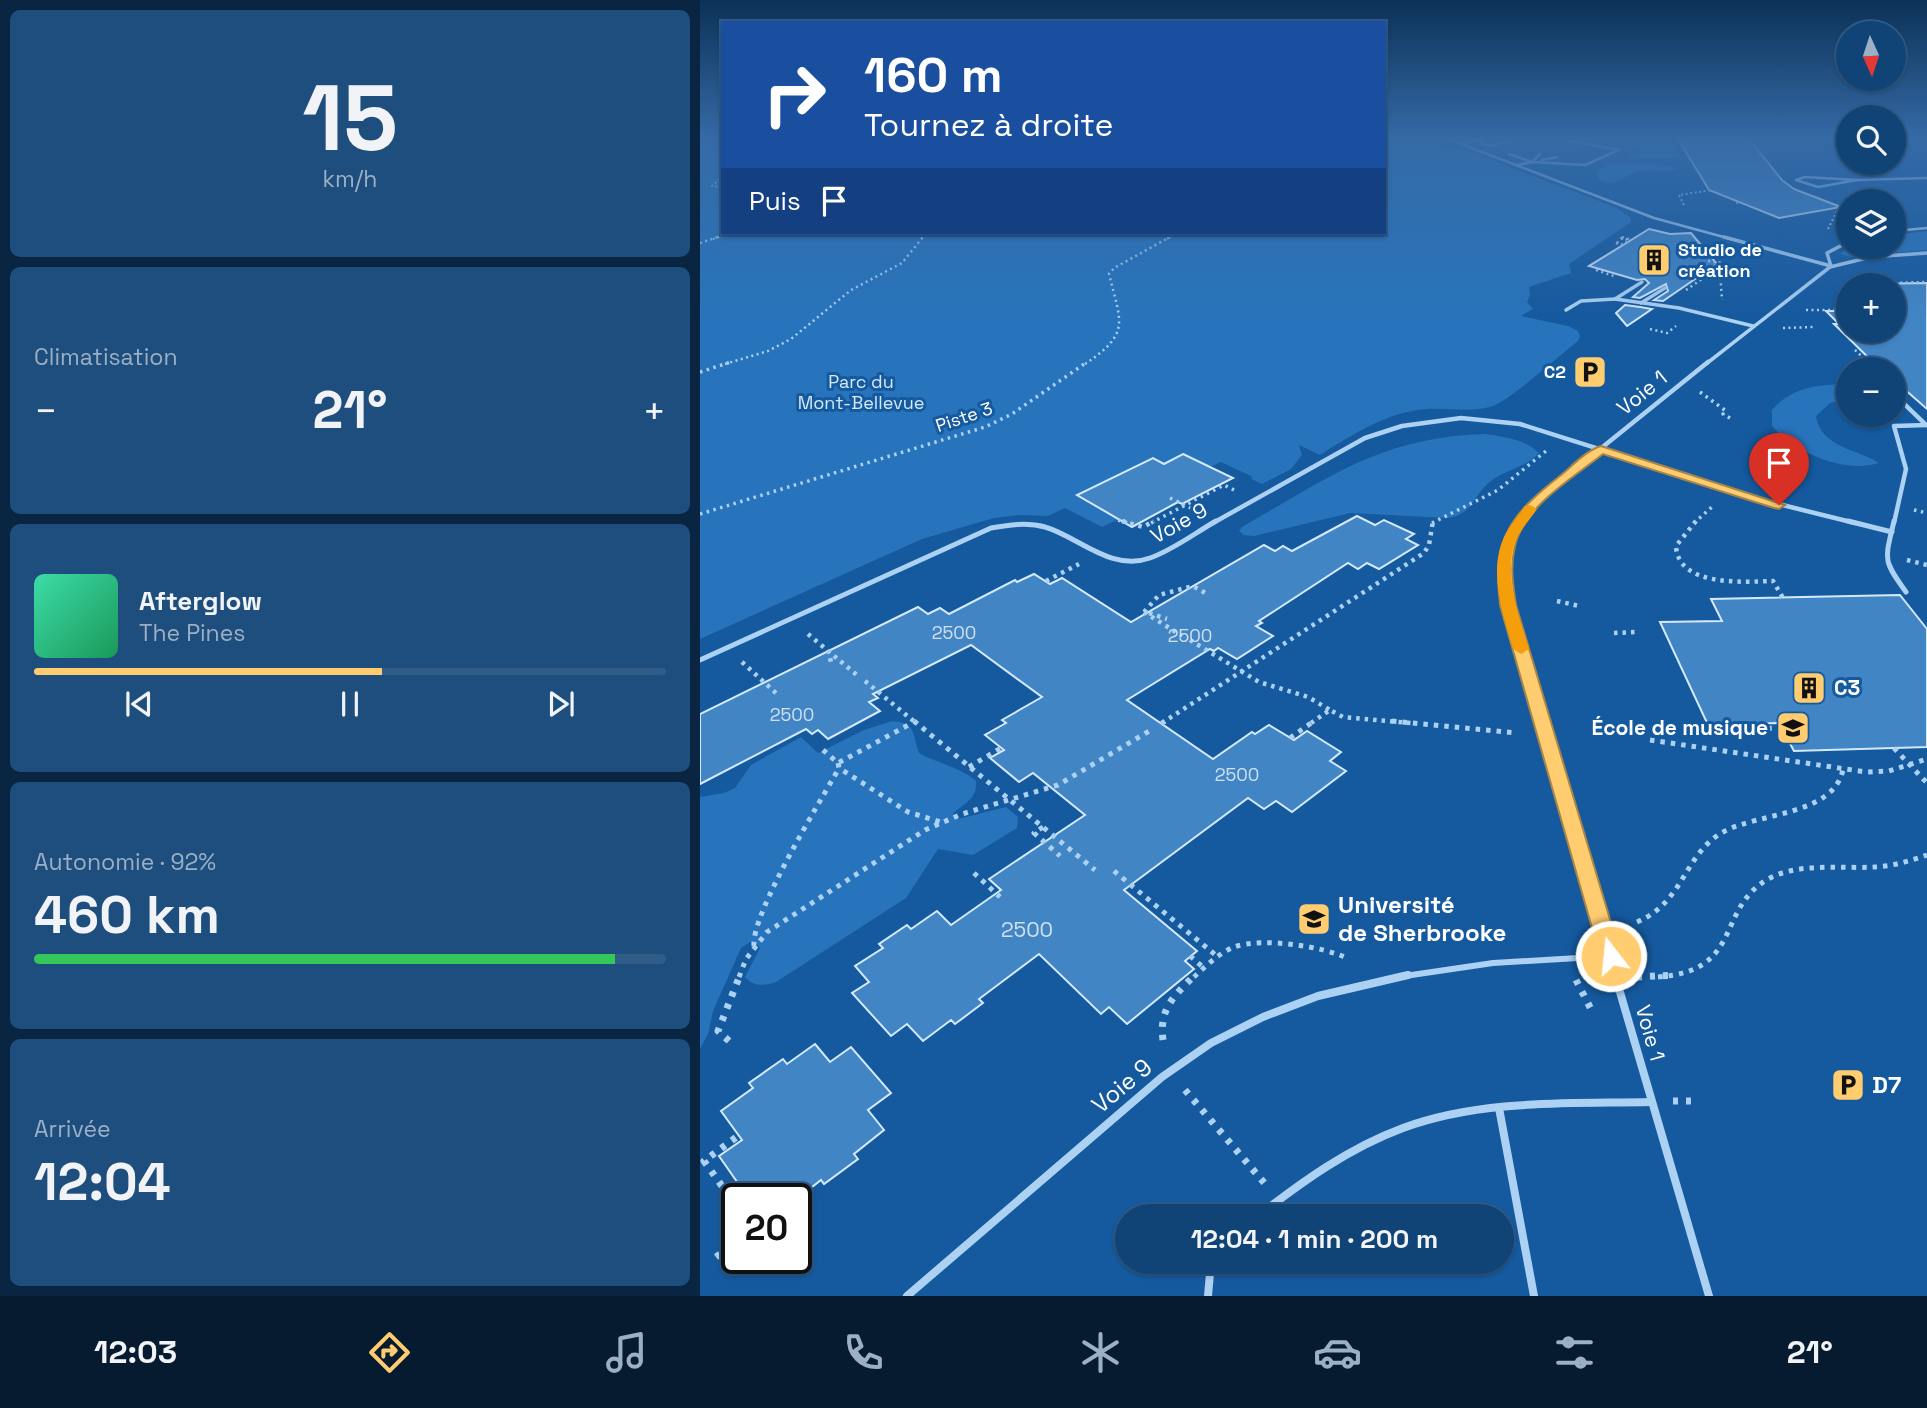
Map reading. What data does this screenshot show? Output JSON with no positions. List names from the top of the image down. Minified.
{"streets":{"lane":["Voie 1","Voie 9"],"path":["Piste 3"]},"crossings":[["Voie 1","Voie 9"]],"parks":["Parc du Mont-Bellevue"],"places":{"building":["Studio de création","C3"],"parking":["C2","D7"],"school or university":["École de musique","Université de Sherbrooke"]},"house_numbers":["2500","2500","2500","2500","2500"],"north":"bottom","page":{"tile":[["15","km/h"],"Climatisation",["Autonomie · 92%","460 km"],["Arrivée","12:04"]],"map_buttons":["+","−"],"turn":["160 m","Tournez à droite"],"then":"Puis","heat":["−","21°","+"],"song":["Afterglow","The Pines"],"limit":"20","trip":"12:04 · 1 min · 200 m","tabs":["12:03","21°"]}}
